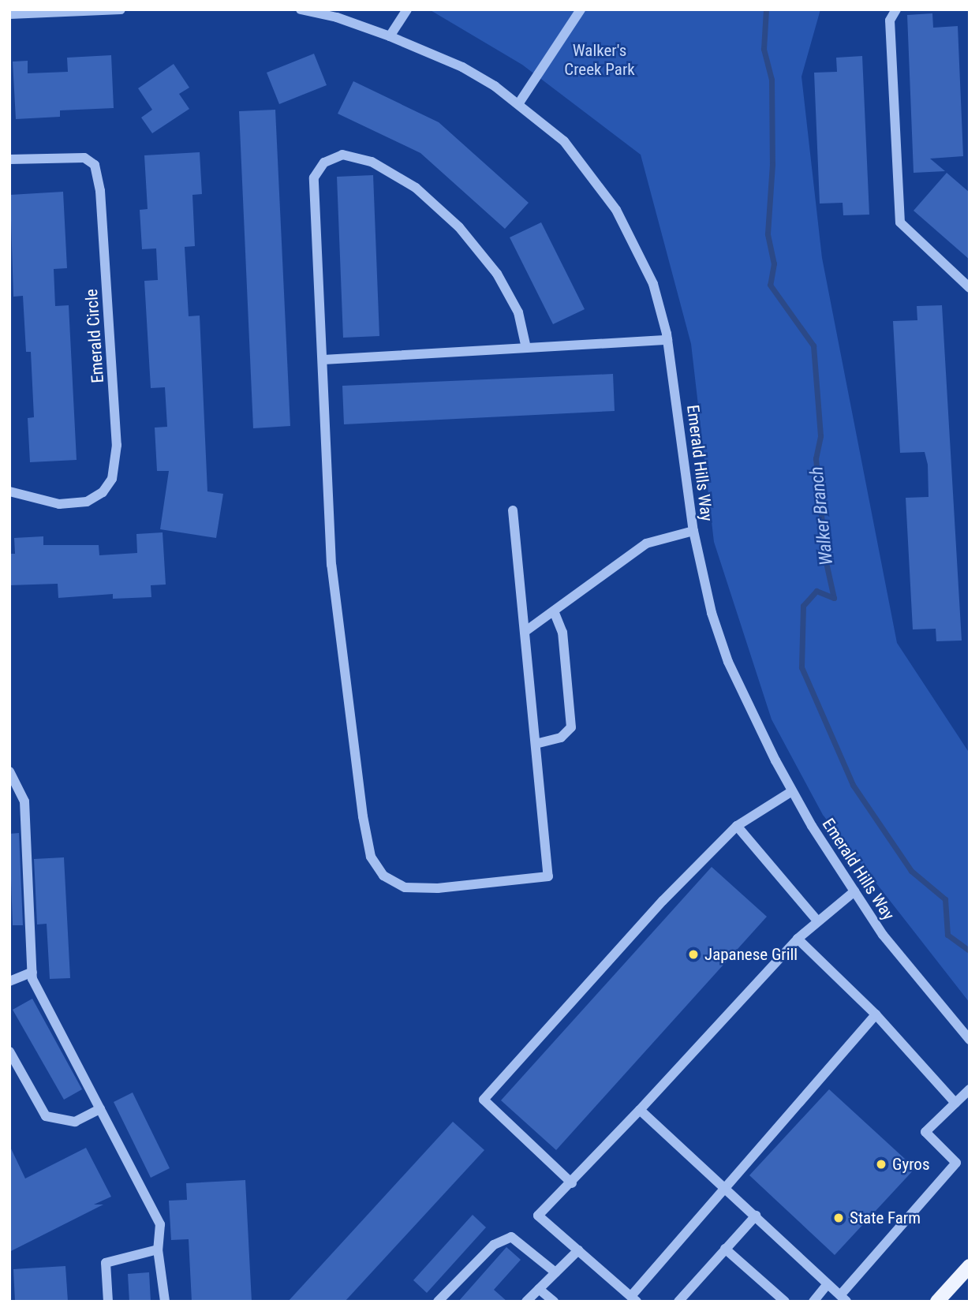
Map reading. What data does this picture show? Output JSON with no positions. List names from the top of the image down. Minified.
{"streets":{"street":["Emerald Circle","Emerald Hills Way"]},"water":["Walker Branch"],"parks":["Walker's Creek Park"],"places":["Japanese Grill","Gyros","State Farm"]}
